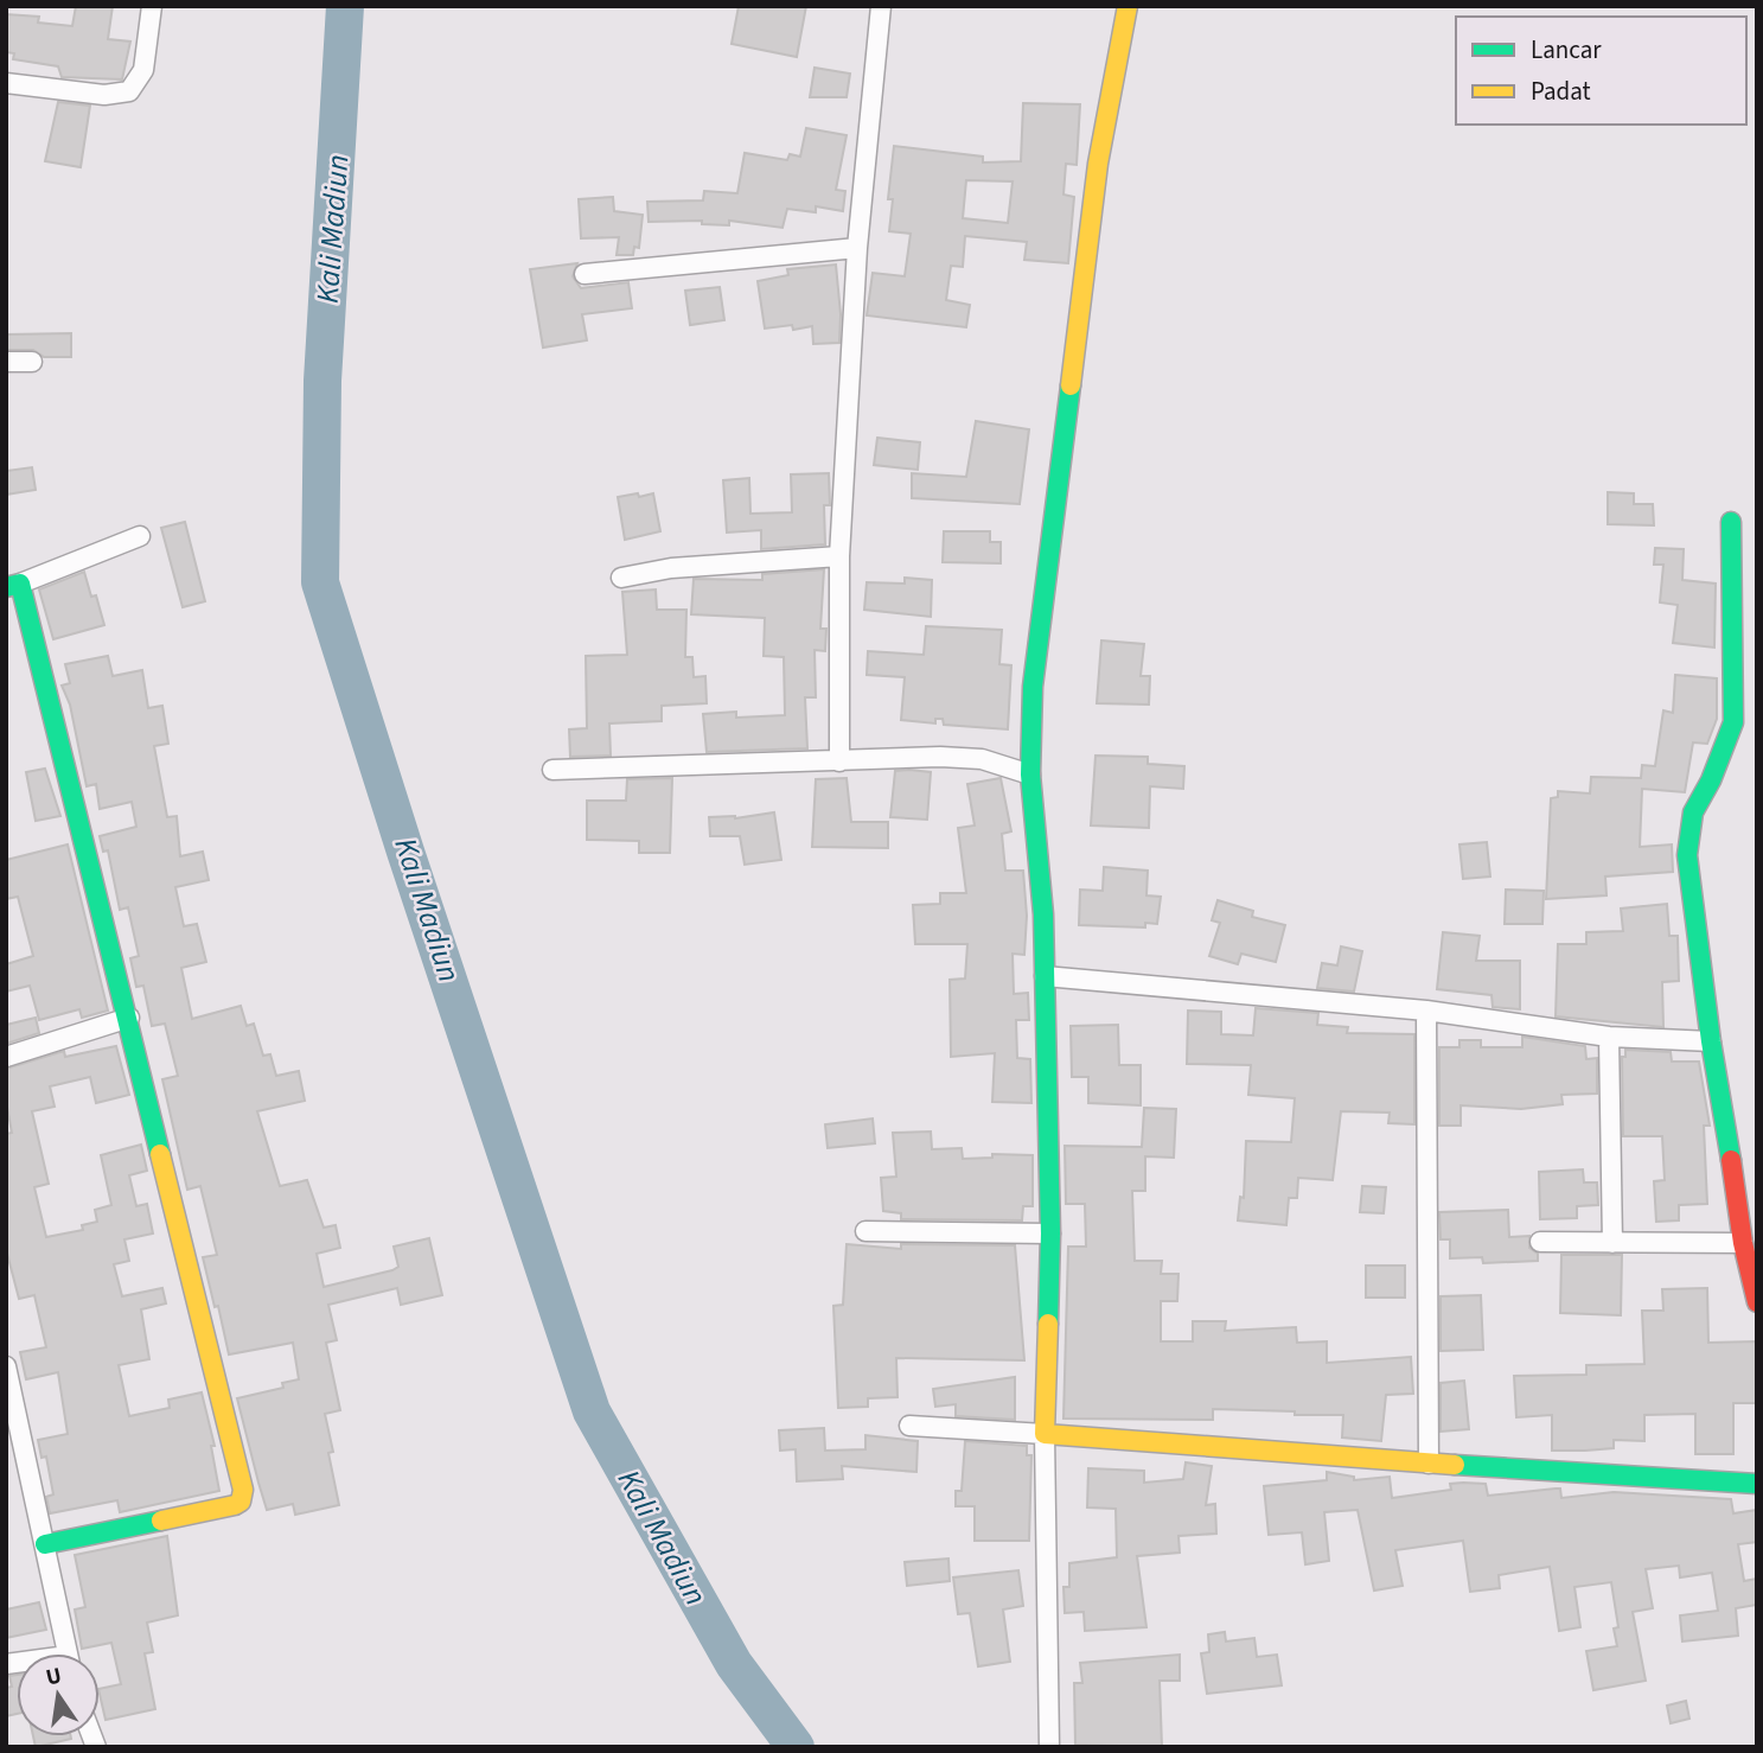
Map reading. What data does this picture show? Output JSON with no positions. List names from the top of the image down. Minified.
{"water":["Kali Madiun"],"legend":["Lancar","Padat"],"north":"top"}
